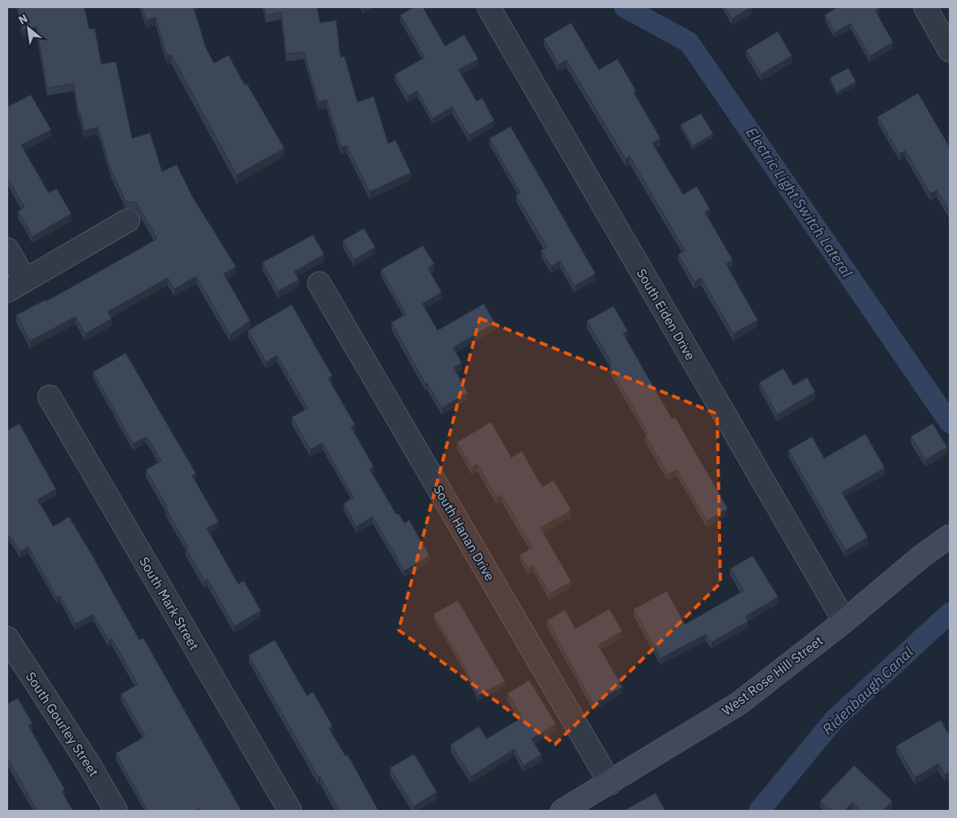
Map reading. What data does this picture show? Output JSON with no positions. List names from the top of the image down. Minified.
{"streets":{"street":["South Eiden Drive","South Hanan Drive","South Mark Street","West Rose Hill Street","South Gourley Street"]},"crossings":[["South Eiden Drive","West Rose Hill Street"],["South Hanan Drive","West Rose Hill Street"]],"water":["Electric Light Switch Lateral","Ridenbaugh Canal"],"north":"top left"}
